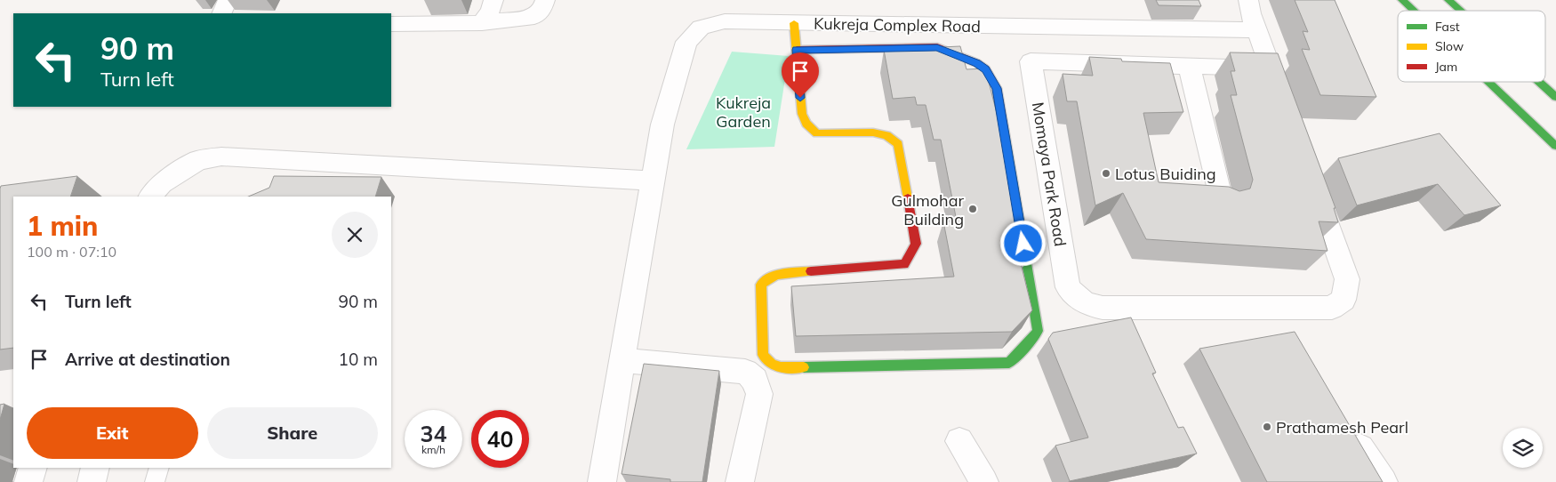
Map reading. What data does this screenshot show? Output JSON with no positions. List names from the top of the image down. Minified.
{"streets":{"street":["Kukreja Complex Road","Momaya Park Road"]},"parks":["Kukreja Garden"],"places":["Lotus Buiding","Gulmohar Building","Prathamesh Pearl"],"legend":["Fast","Slow","Jam"],"page":{"turn":["90 m","Turn left"],"heading":["1 min","100 m · 07:10"],"list":[{"name":"Turn left","value":"90 m"},{"name":"Arrive at destination","value":"10 m"}],"buttons":["Exit","Share"],"speed":"34 km/h","limit":"40"}}
